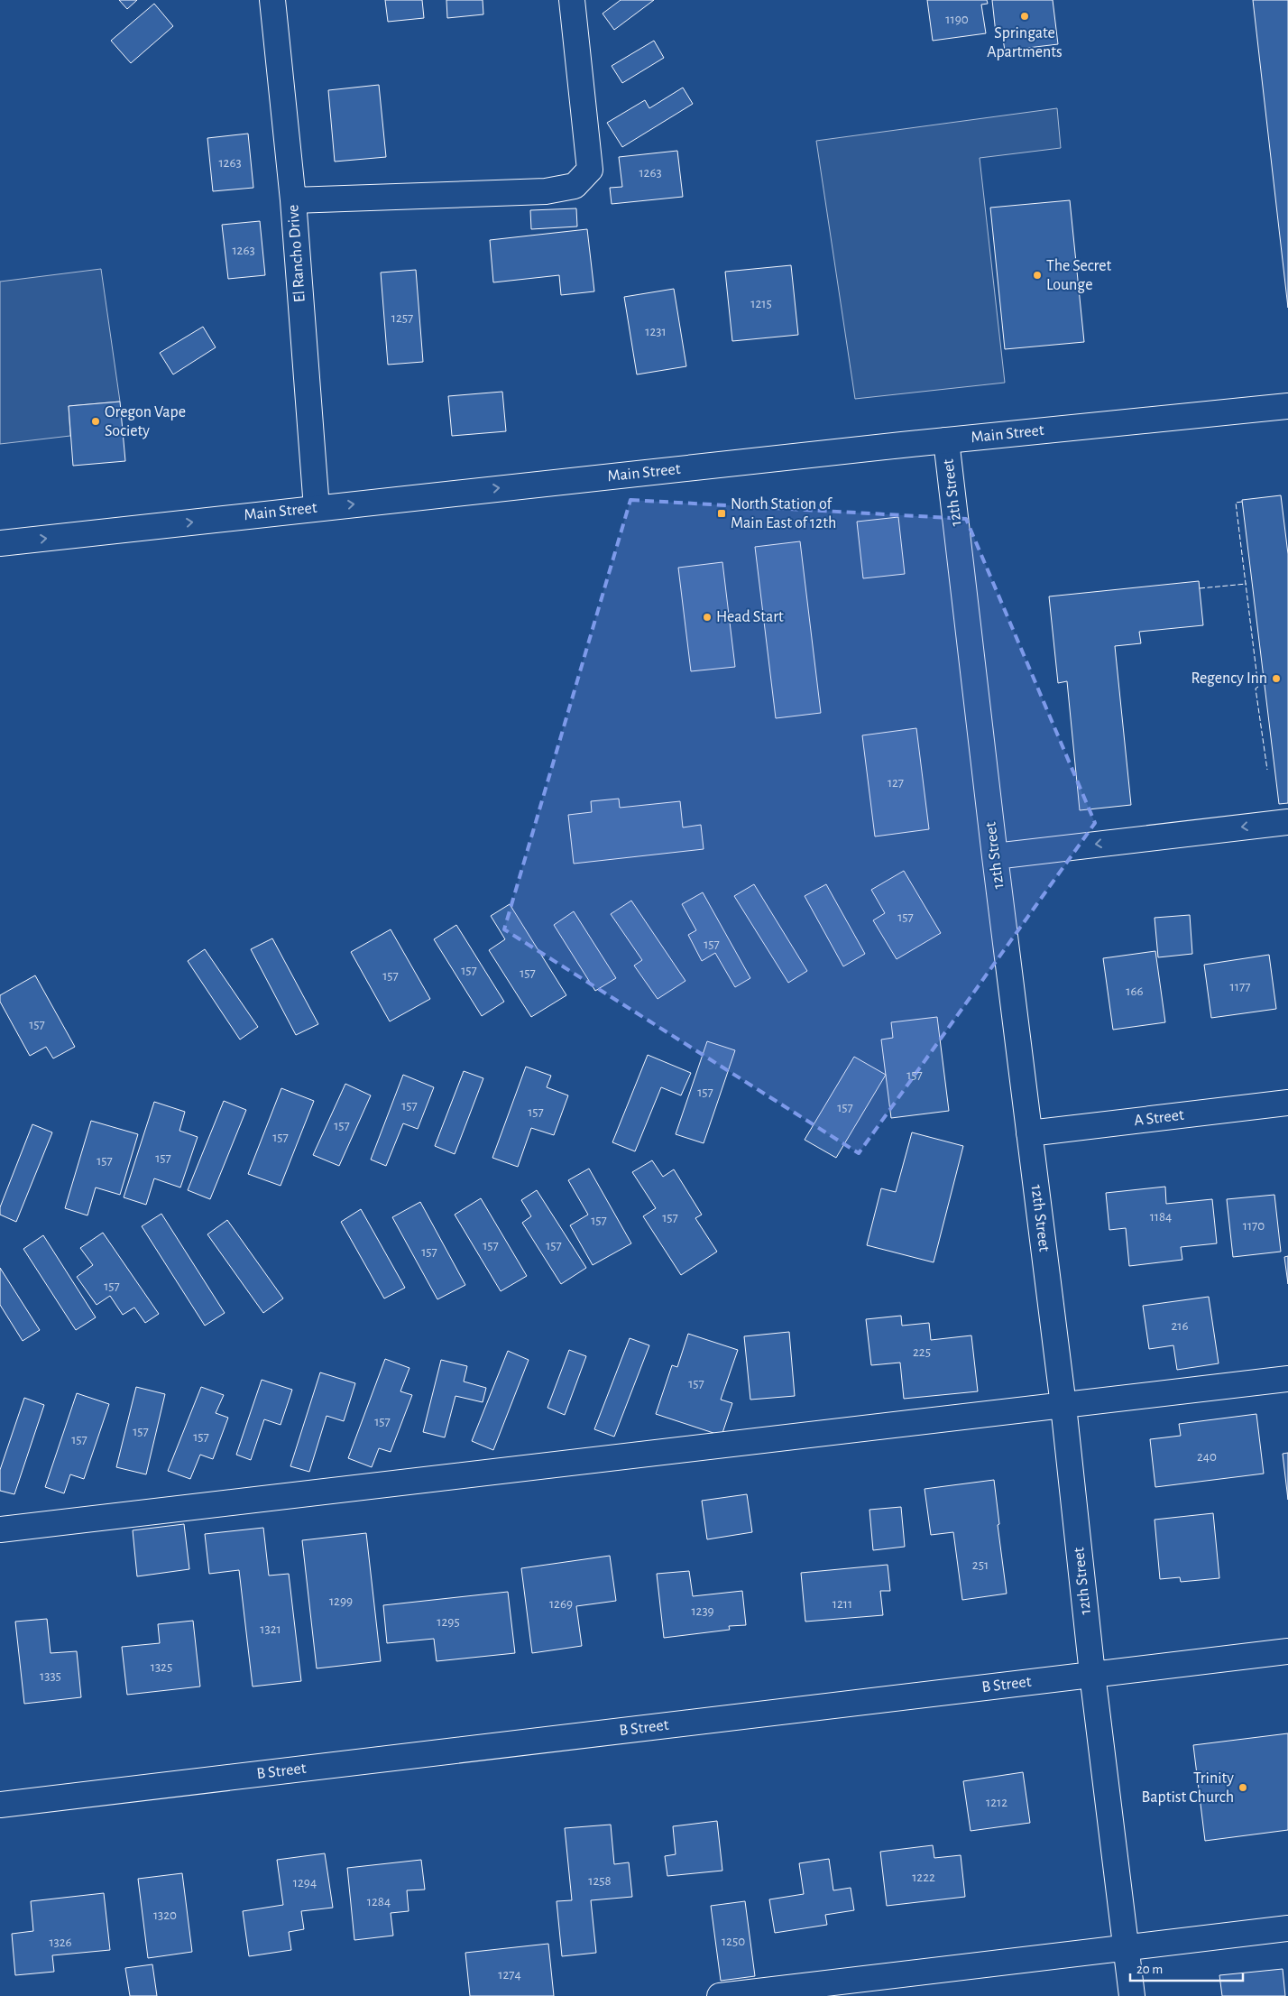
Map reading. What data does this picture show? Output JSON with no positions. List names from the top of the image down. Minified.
{"streets":{"street":["El Rancho Drive","Main Street","12th Street","A Street","B Street"]},"crossings":[["El Rancho Drive","Main Street"],["Main Street","12th Street"],["12th Street","A Street"],["12th Street","B Street"]],"one_way":["Main Street"],"places":{"other":["Springate Apartments","The Secret Lounge","Oregon Vape Society","Head Start","Regency Inn","Trinity Baptist Church"],"transit":["North Station of Main East of 12th"]},"house_numbers":["1190","1263","1263","1263","1215","1257","1231","127","157","157","157","157","157","1177","166","157","157","157","157","157","157","157","157","157","157","1184","157","157","1170","157","157","157","157","216","225","157","157","157","157","157","240","251","1299","1269","1211","1239","1295","1321","1325","1335","1212","1222","1258","1294","1284","1320","1250","1326","1274"],"scale_bar":"20 m"}
